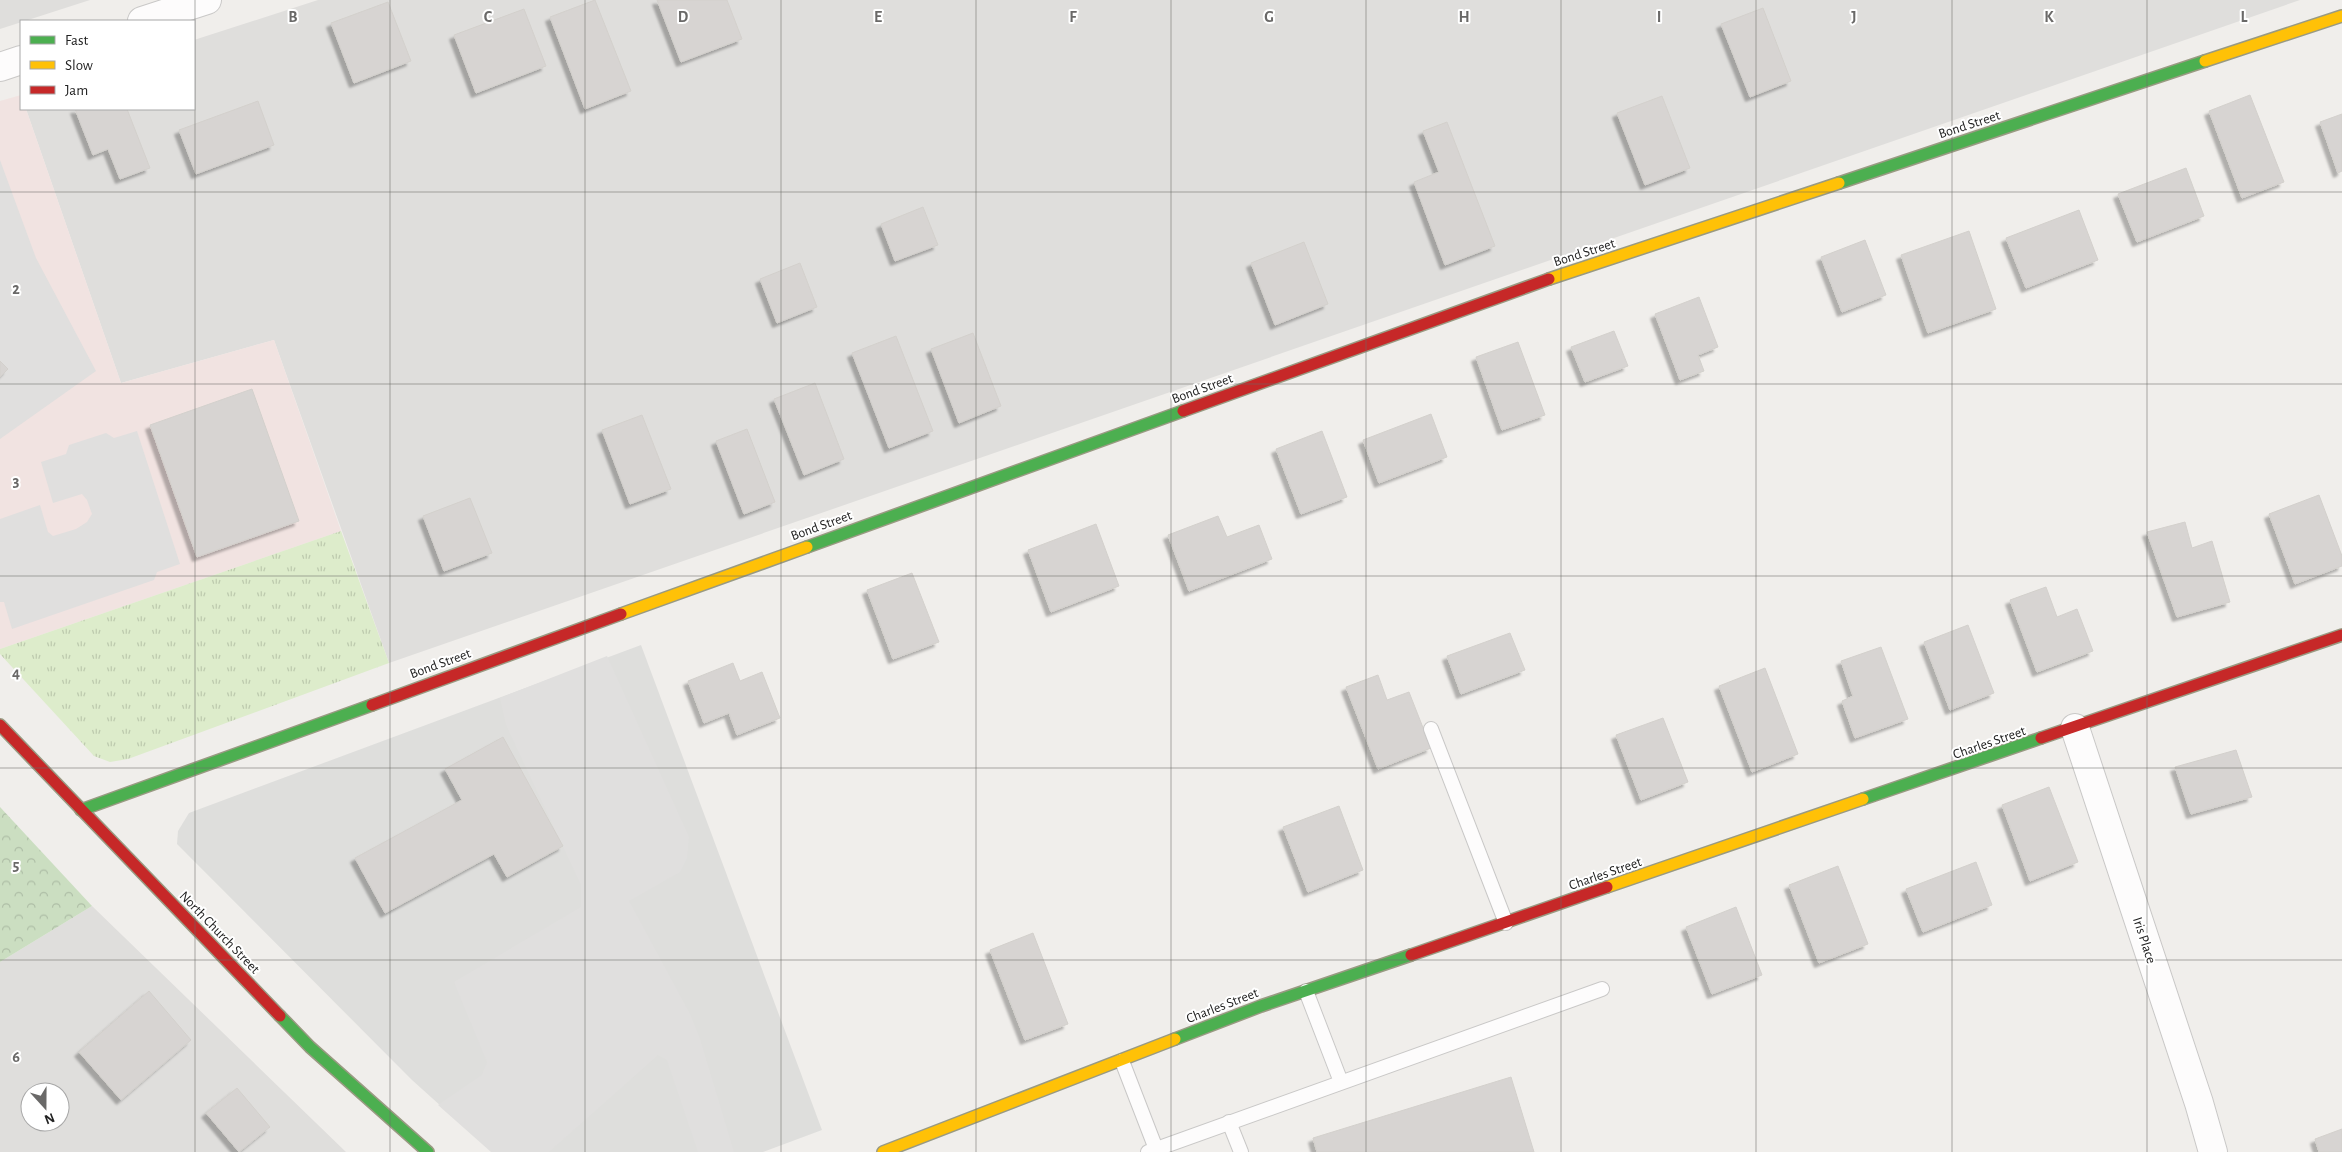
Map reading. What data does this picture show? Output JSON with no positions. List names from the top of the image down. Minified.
{"streets":{"street":["Bond Street","Charles Street","North Church Street","Iris Place"]},"crossings":[["Bond Street","North Church Street"],["Charles Street","Iris Place"]],"legend":["Fast","Slow","Jam"],"north":"bottom","grid":{"columns":["B","C","D","E","F","G","H","I","J","K","L"],"rows":["2","3","4","5","6"]}}
